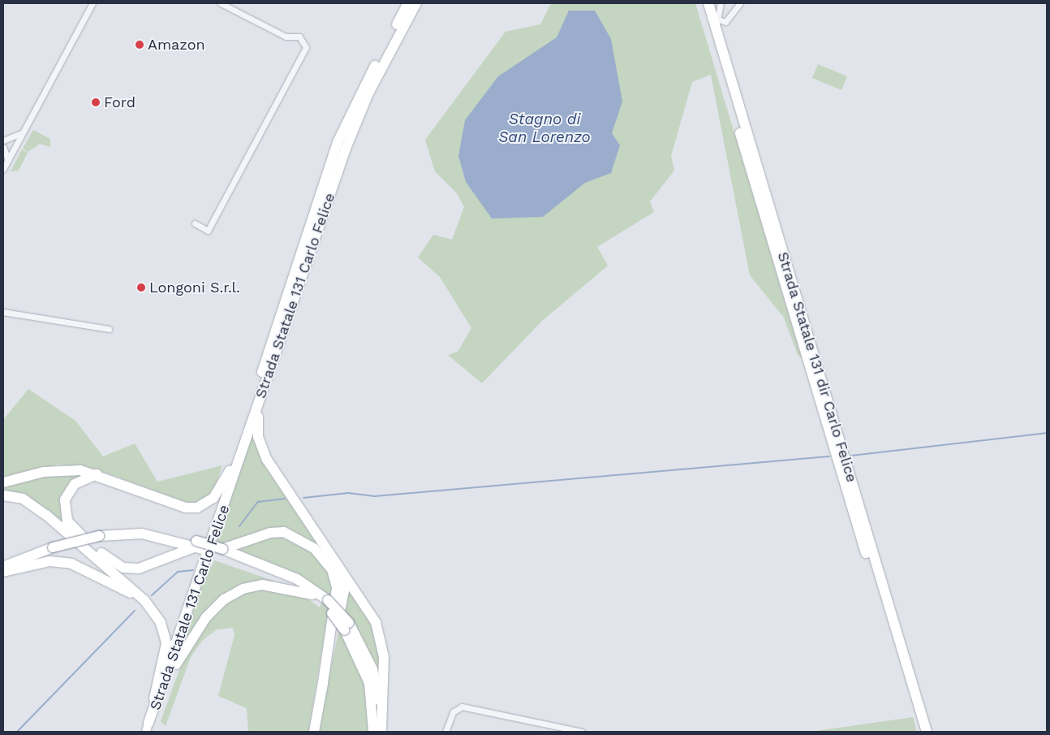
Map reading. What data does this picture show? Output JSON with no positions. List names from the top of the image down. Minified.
{"streets":{"highway":["Strada Statale 131 Carlo Felice","Strada Statale 131 dir Carlo Felice"]},"water":["Stagno di San Lorenzo"],"places":["Amazon","Ford","Longoni S.r.l."]}
